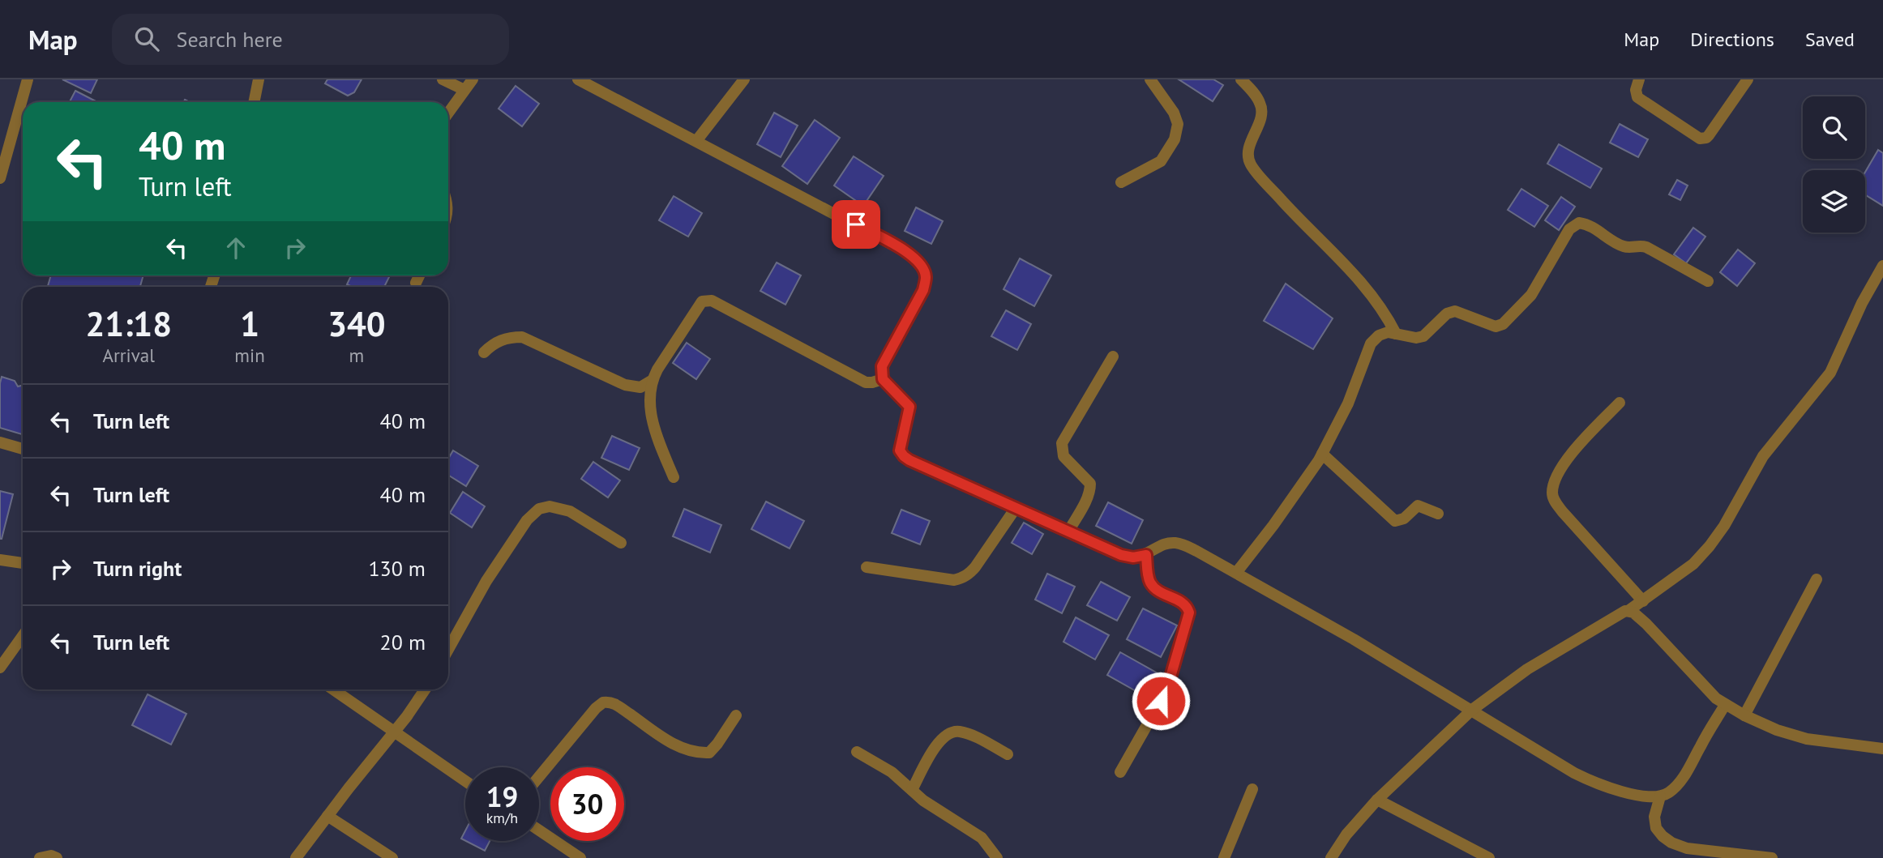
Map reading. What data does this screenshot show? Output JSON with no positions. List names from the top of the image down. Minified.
{"page":{"header":"Map","search":"Search here","nav":["Map","Directions","Saved"],"turn":["40 m","Turn left"],"eta":["21:18","Arrival","1","min","340","m"],"list":[{"name":"Turn left","value":"40 m"},{"name":"Turn left","value":"40 m"},{"name":"Turn right","value":"130 m"},{"name":"Turn left","value":"20 m"}],"speed":"19 km/h","limit":"30"}}
